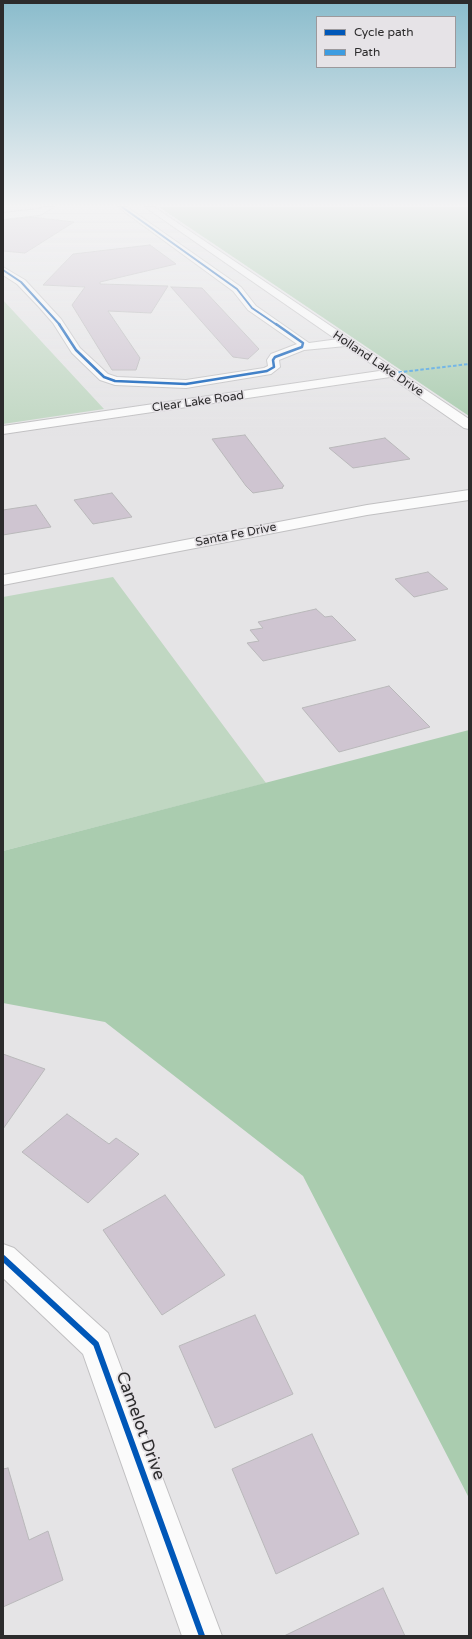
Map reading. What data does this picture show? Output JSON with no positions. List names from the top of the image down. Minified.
{"streets":{"street":["Holland Lake Drive","Clear Lake Road","Santa Fe Drive","Camelot Drive"]},"crossings":[["Holland Lake Drive","Clear Lake Road"]],"legend":["Cycle path","Path"]}
